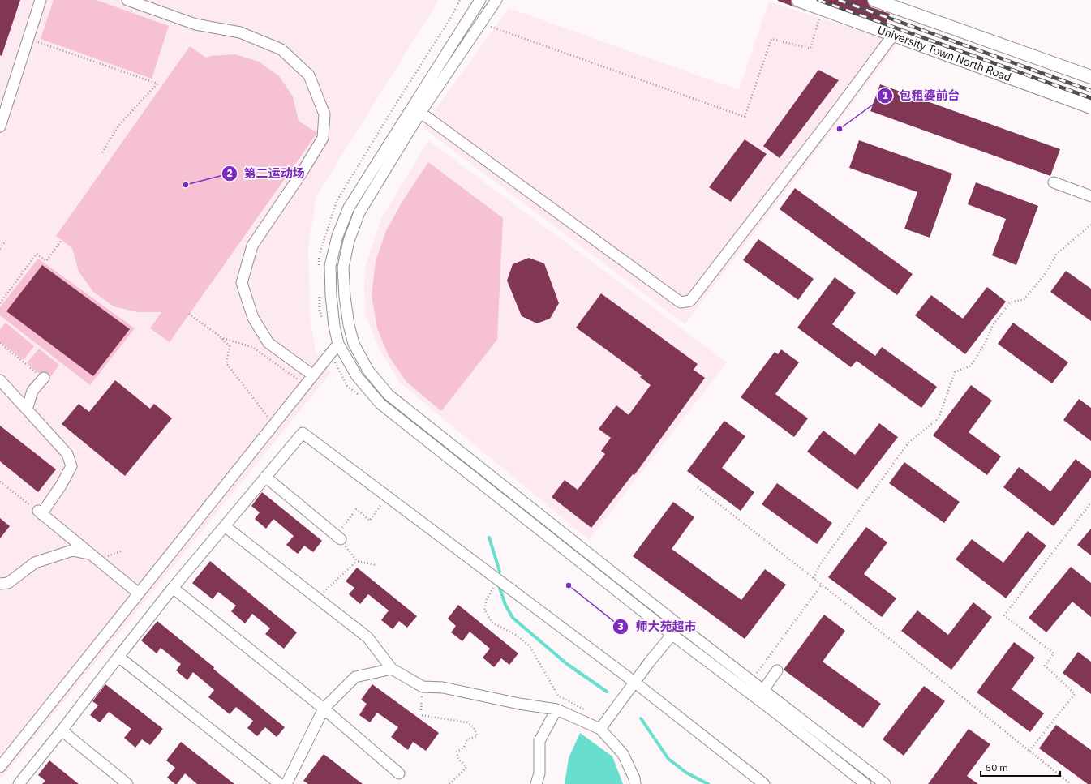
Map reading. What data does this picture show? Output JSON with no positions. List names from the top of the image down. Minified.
{"streets":{"main road":["University Town North Road"]},"places":["包租婆前台","第二运动场","师大苑超市"],"scale_bar":"50 m"}
